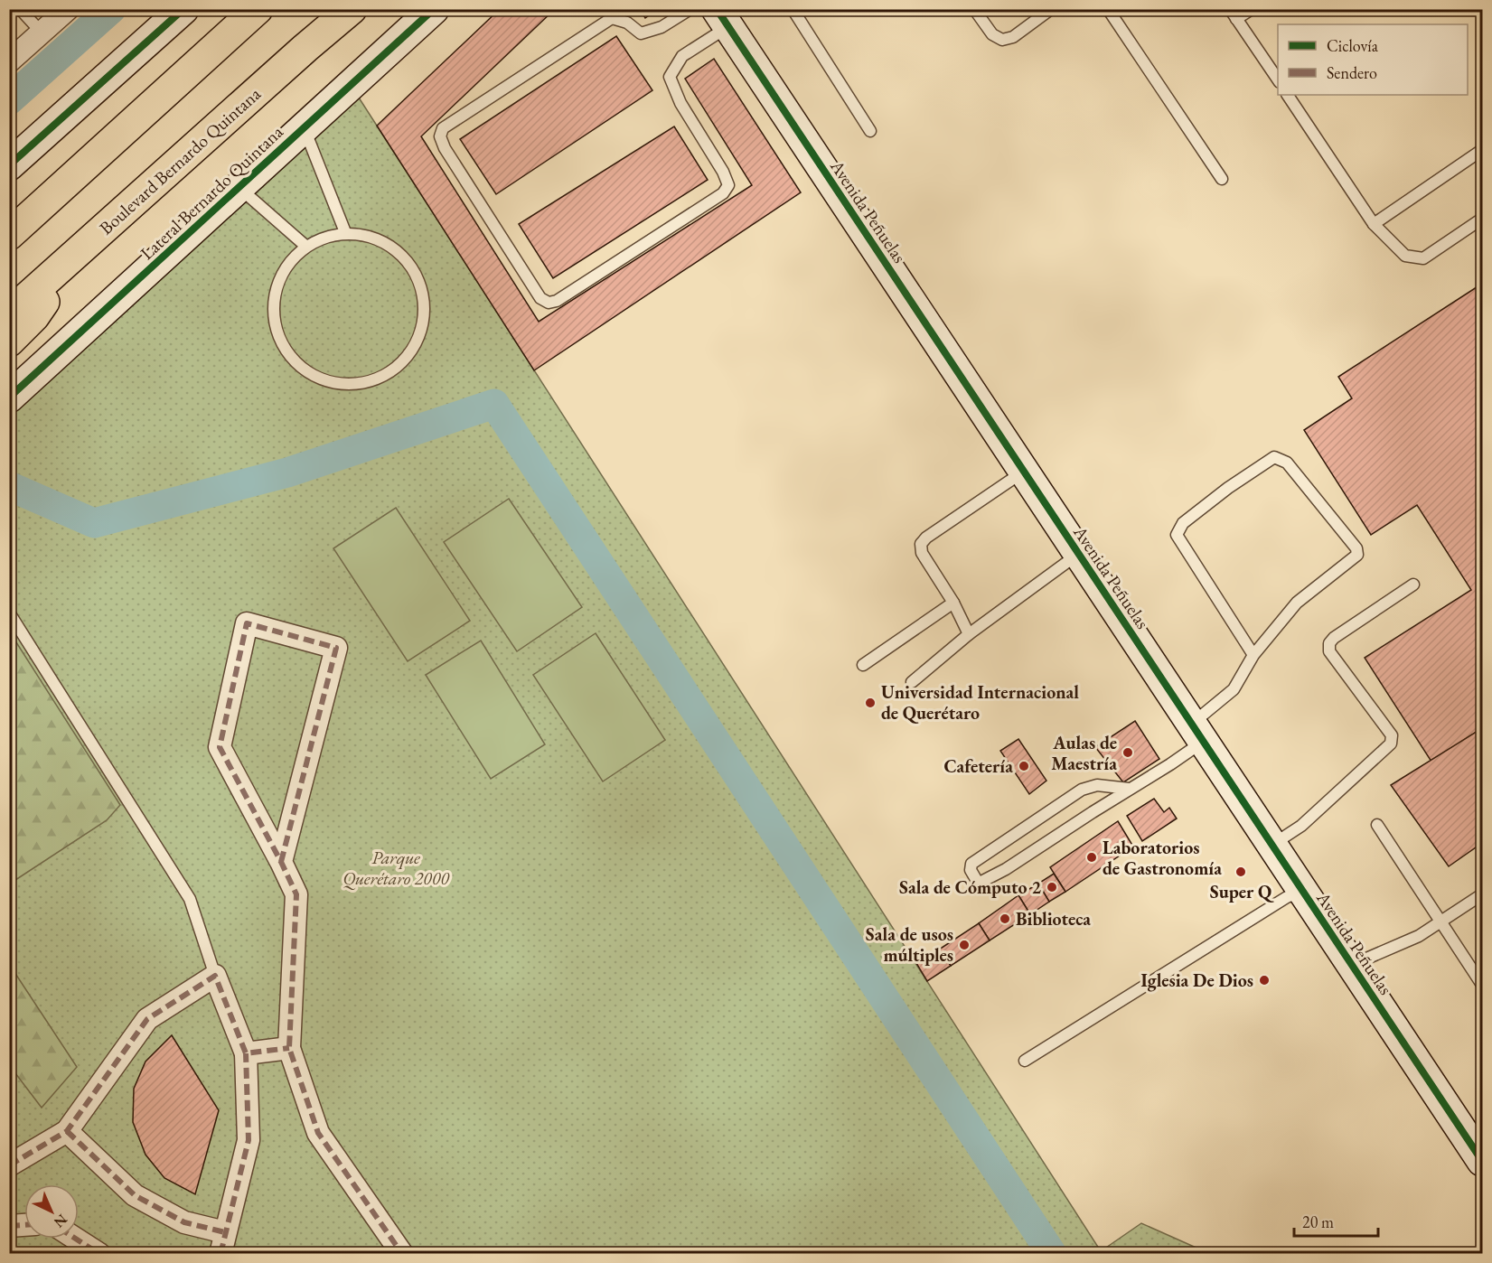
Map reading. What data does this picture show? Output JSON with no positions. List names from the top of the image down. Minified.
{"streets":{"main road":["Boulevard Bernardo Quintana"],"street":["Lateral Bernardo Quintana","Avenida Peñuelas"]},"parks":["Parque Querétaro 2000"],"places":["Universidad Internacional de Querétaro","Aulas de Maestría","Cafetería","Laboratorios de Gastronomía","Super Q","Sala de Cómputo 2","Biblioteca","Sala de usos múltiples","Iglesia De Dios"],"legend":["Ciclovía","Sendero"],"scale_bar":"20 m","north":"bottom right"}
